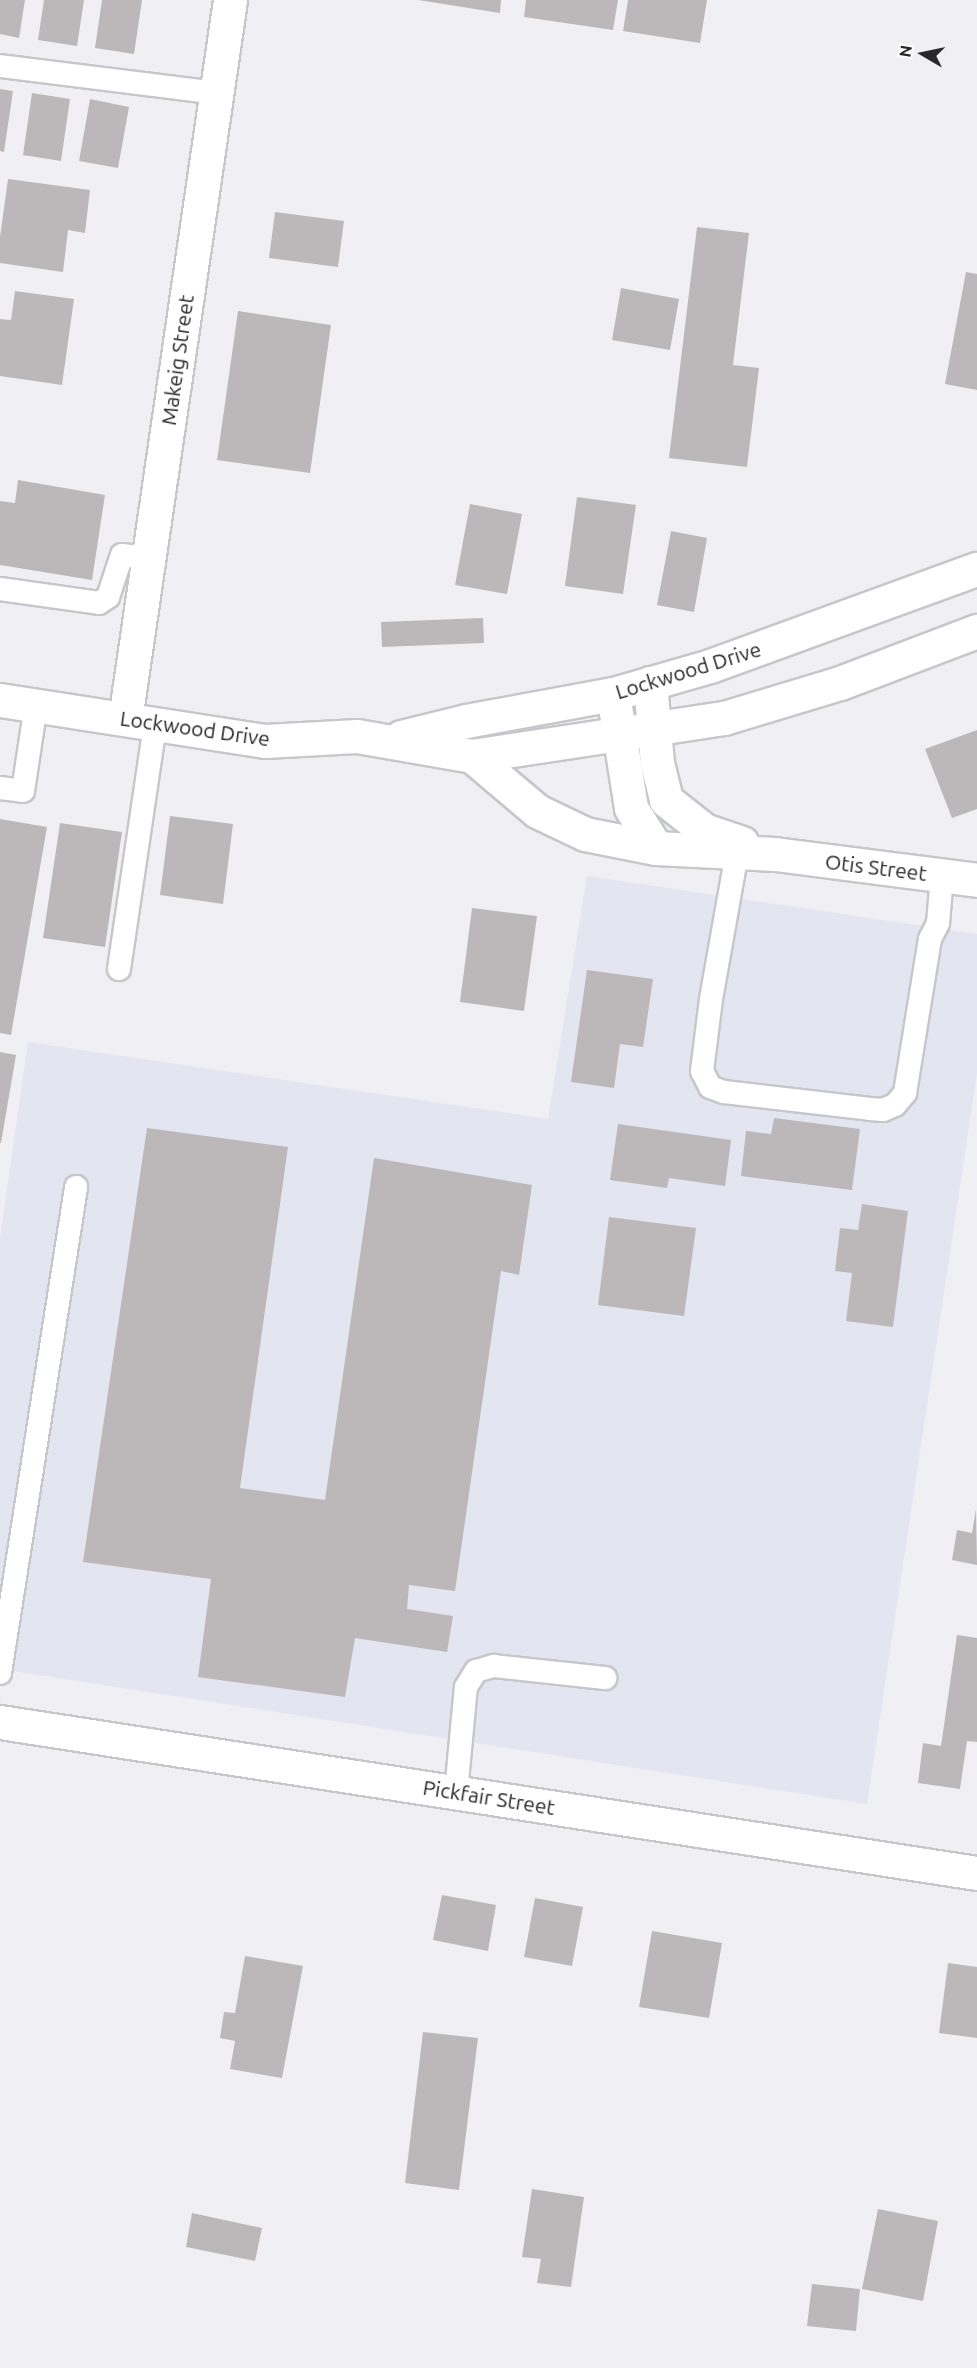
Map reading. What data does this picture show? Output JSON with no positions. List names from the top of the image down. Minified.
{"streets":{"street":["Makeig Street","Lockwood Drive","Otis Street","Pickfair Street"]},"crossings":[["Makeig Street","Lockwood Drive"],["Lockwood Drive","Otis Street"]],"north":"left"}
